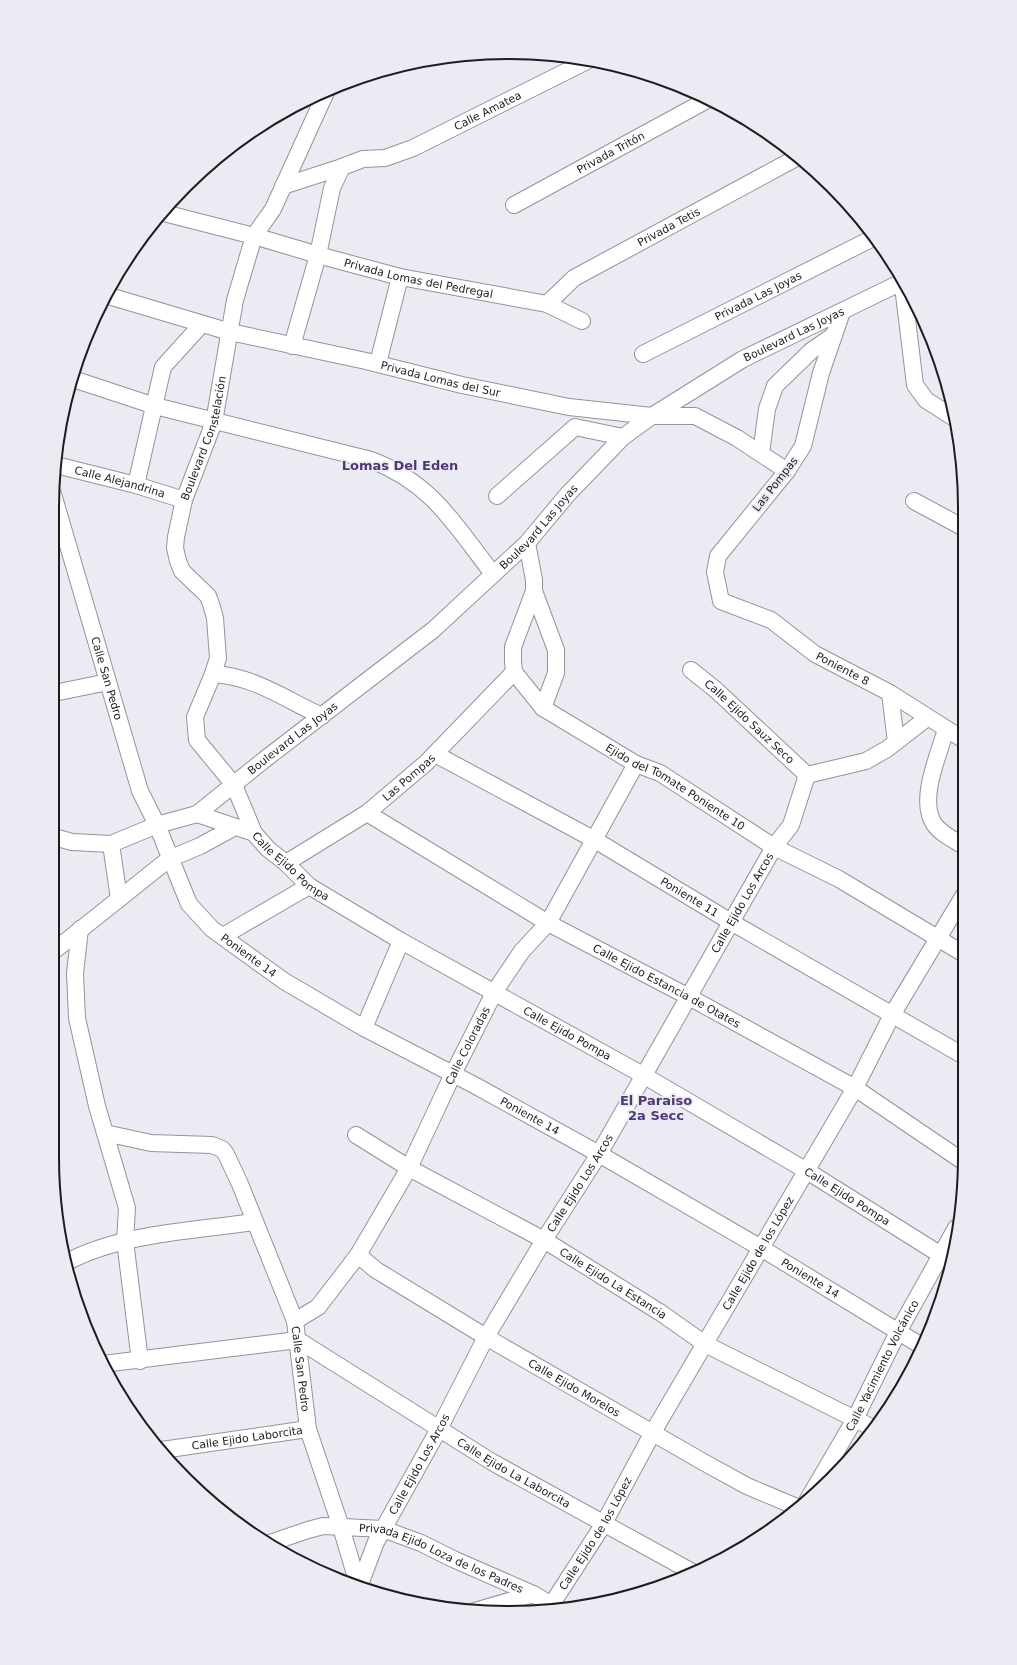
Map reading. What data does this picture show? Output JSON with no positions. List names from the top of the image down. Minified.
{"streets":{"street":["Calle Amatea","Privada Tritón","Privada Tetis","Privada Lomas del Pedregal","Privada Las Joyas","Boulevard Las Joyas","Privada Lomas del Sur","Boulevard Constelación","Calle Alejandrina","Las Pompas","Poniente 8","Calle San Pedro","Calle Ejido Sauz Seco","Ejido del Tomate Poniente 10","Calle Ejido Pompa","Poniente 11","Calle Ejido Los Arcos","Poniente 14","Calle Ejido Estancia de Otates","Calle Coloradas","Calle Ejido de los López","Calle Ejido La Estancia","Calle Yacimiento Volcánico","Calle Ejido Morelos","Calle Ejido Laborcita","Calle Ejido La Laborcita","Privada Ejido Loza de los Padres"]},"crossings":[["Calle Amatea","Boulevard Constelación"],["Privada Tetis","Privada Lomas del Pedregal"],["Privada Lomas del Pedregal","Boulevard Constelación"],["Boulevard Las Joyas","Privada Lomas del Sur"],["Boulevard Las Joyas","Boulevard Constelación"],["Boulevard Las Joyas","Las Pompas"],["Boulevard Las Joyas","Calle Ejido Pompa"],["Privada Lomas del Sur","Boulevard Constelación"],["Privada Lomas del Sur","Las Pompas"],["Boulevard Constelación","Calle Alejandrina"],["Boulevard Constelación","Calle Ejido Pompa"],["Las Pompas","Poniente 8"],["Las Pompas","Ejido del Tomate Poniente 10"],["Las Pompas","Calle Ejido Pompa"],["Las Pompas","Poniente 11"],["Las Pompas","Calle Ejido Estancia de Otates"],["Calle San Pedro","Poniente 14"],["Calle San Pedro","Calle Coloradas"],["Calle San Pedro","Calle Ejido Laborcita"],["Calle San Pedro","Calle Ejido La Laborcita"],["Calle San Pedro","Privada Ejido Loza de los Padres"],["Calle Ejido Sauz Seco","Calle Ejido Los Arcos"],["Ejido del Tomate Poniente 10","Calle Ejido Los Arcos"],["Ejido del Tomate Poniente 10","Calle Coloradas"],["Ejido del Tomate Poniente 10","Calle Ejido de los López"],["Calle Ejido Pompa","Calle Ejido Los Arcos"],["Calle Ejido Pompa","Calle Coloradas"],["Calle Ejido Pompa","Calle Ejido de los López"],["Calle Ejido Pompa","Calle Yacimiento Volcánico"],["Poniente 11","Calle Ejido Los Arcos"],["Poniente 11","Calle Coloradas"],["Poniente 11","Calle Ejido de los López"],["Calle Ejido Los Arcos","Poniente 14"],["Calle Ejido Los Arcos","Calle Ejido Estancia de Otates"],["Calle Ejido Los Arcos","Calle Ejido La Estancia"],["Calle Ejido Los Arcos","Calle Ejido Morelos"],["Calle Ejido Los Arcos","Calle Ejido La Laborcita"],["Calle Ejido Los Arcos","Privada Ejido Loza de los Padres"],["Poniente 14","Calle Coloradas"],["Poniente 14","Calle Ejido de los López"],["Poniente 14","Calle Yacimiento Volcánico"],["Calle Ejido Estancia de Otates","Calle Coloradas"],["Calle Ejido Estancia de Otates","Calle Ejido de los López"],["Calle Coloradas","Calle Ejido La Estancia"],["Calle Coloradas","Calle Ejido Morelos"],["Calle Ejido de los López","Calle Ejido La Estancia"],["Calle Ejido de los López","Calle Ejido Morelos"],["Calle Ejido de los López","Calle Ejido La Laborcita"],["Calle Ejido La Estancia","Calle Yacimiento Volcánico"]],"districts":["Lomas Del Eden","El Paraiso 2a Secc"]}
